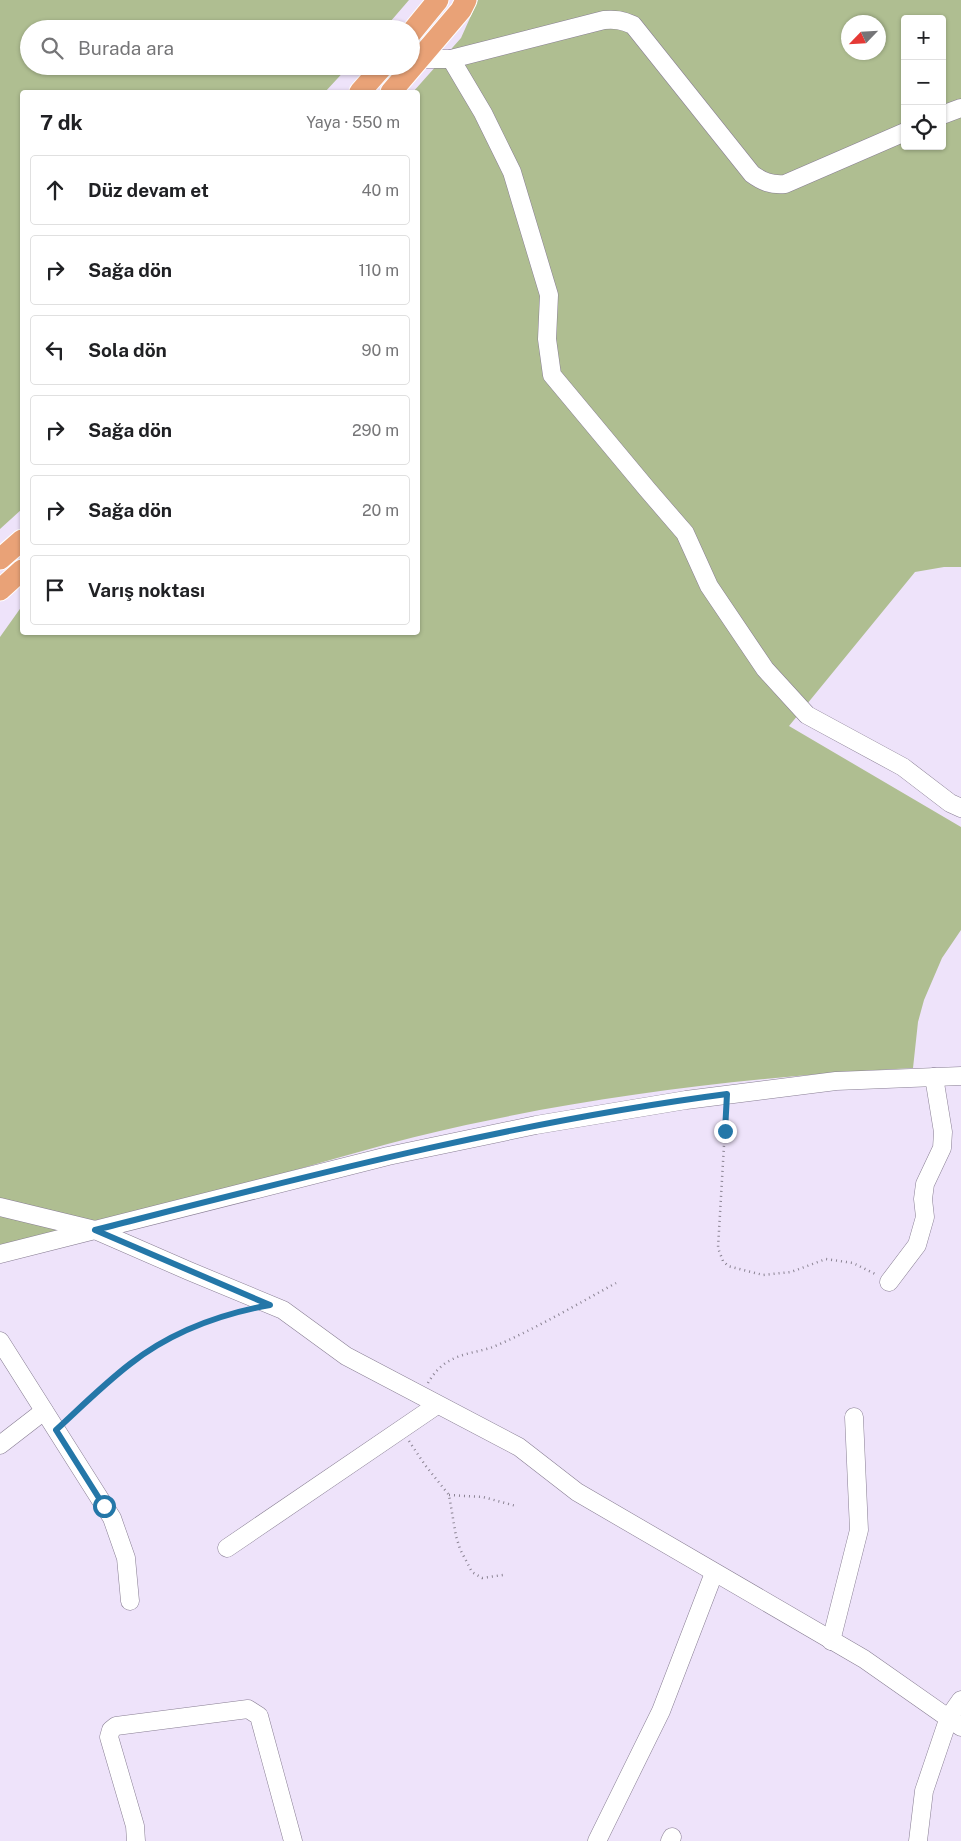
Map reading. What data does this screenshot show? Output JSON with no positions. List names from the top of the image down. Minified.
{"north":"bottom left","page":{"map_buttons":["+","−"],"search":"Burada ara","heading":["7 dk","Yaya · 550 m"],"list":[["Düz devam et","40 m"],["Sağa dön","110 m"],["Sola dön","90 m"],["Sağa dön","290 m"],["Sağa dön","20 m"],"Varış noktası"]}}
